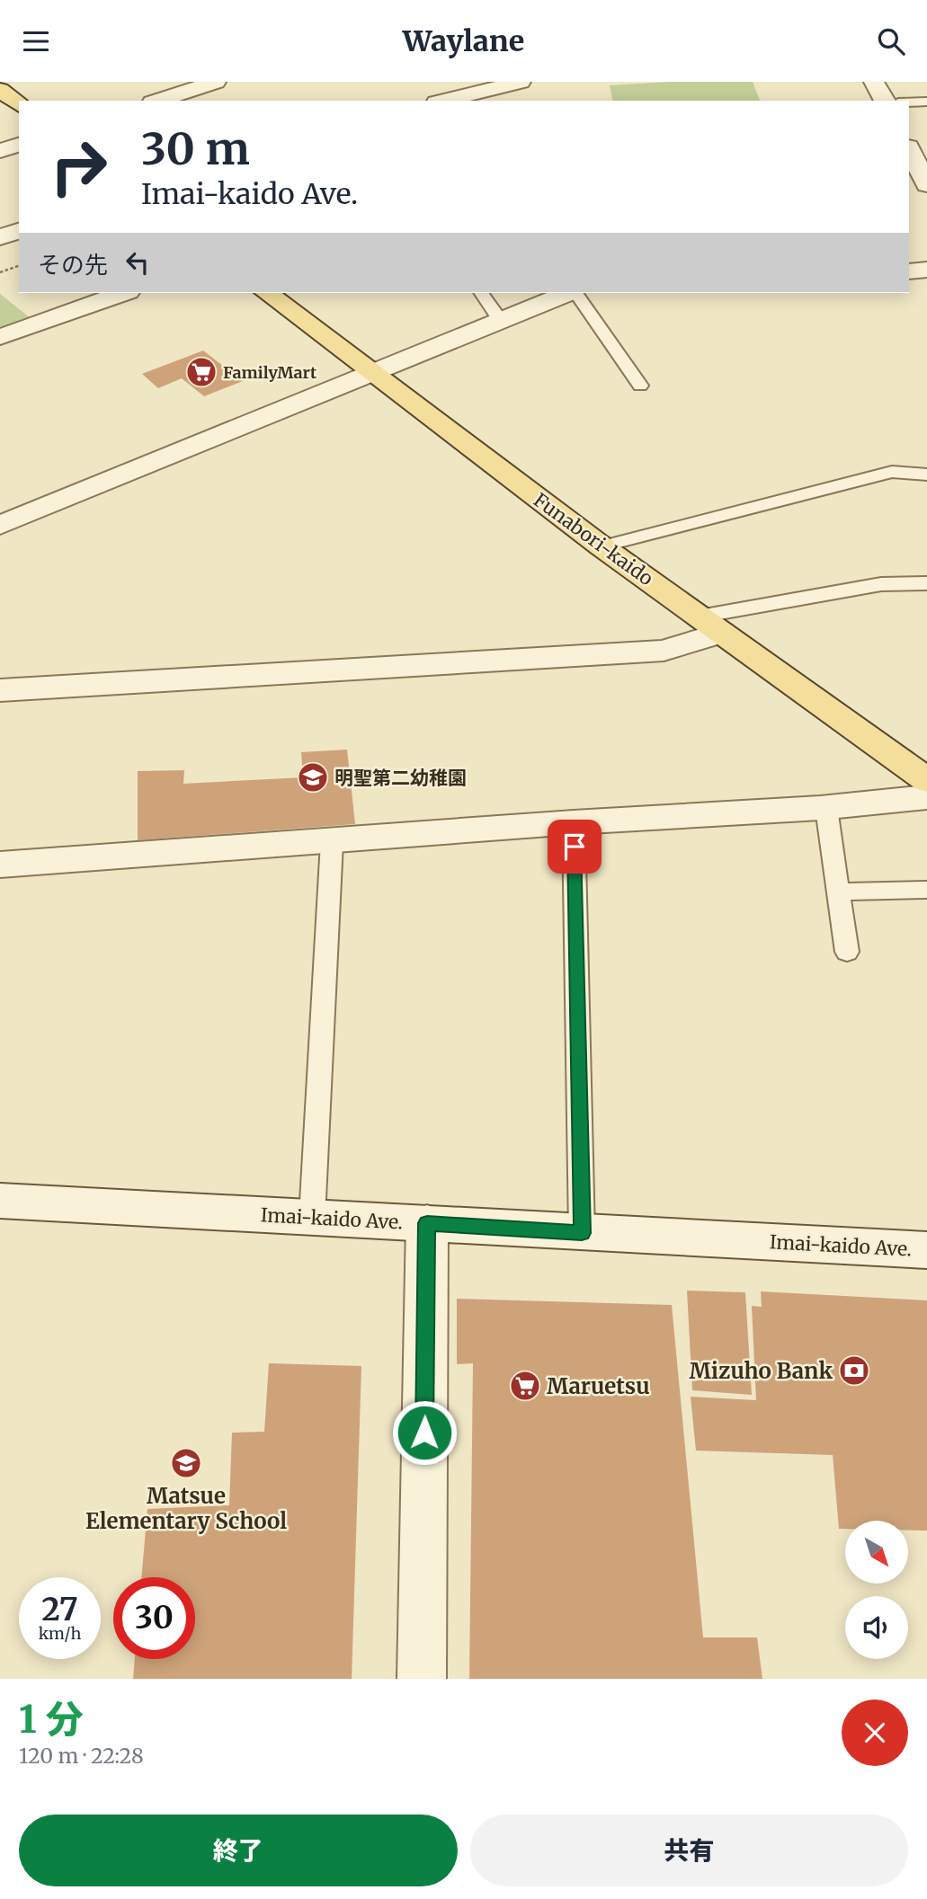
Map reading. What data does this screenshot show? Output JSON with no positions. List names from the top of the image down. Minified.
{"streets":{"main road":["Funabori-kaido"],"street":["Imai-kaido Ave."]},"places":{"supermarket":["FamilyMart","Maruetsu"],"school or university":["明聖第二幼稚園","Matsue Elementary School"],"bank":["Mizuho Bank"]},"north":"bottom right","page":{"header":"Waylane","turn":["30 m","Imai-kaido Ave."],"then":"その先","speed":"27 km/h","limit":"30","heading":["1 分","120 m · 22:28"],"buttons":["終了","共有"]}}
